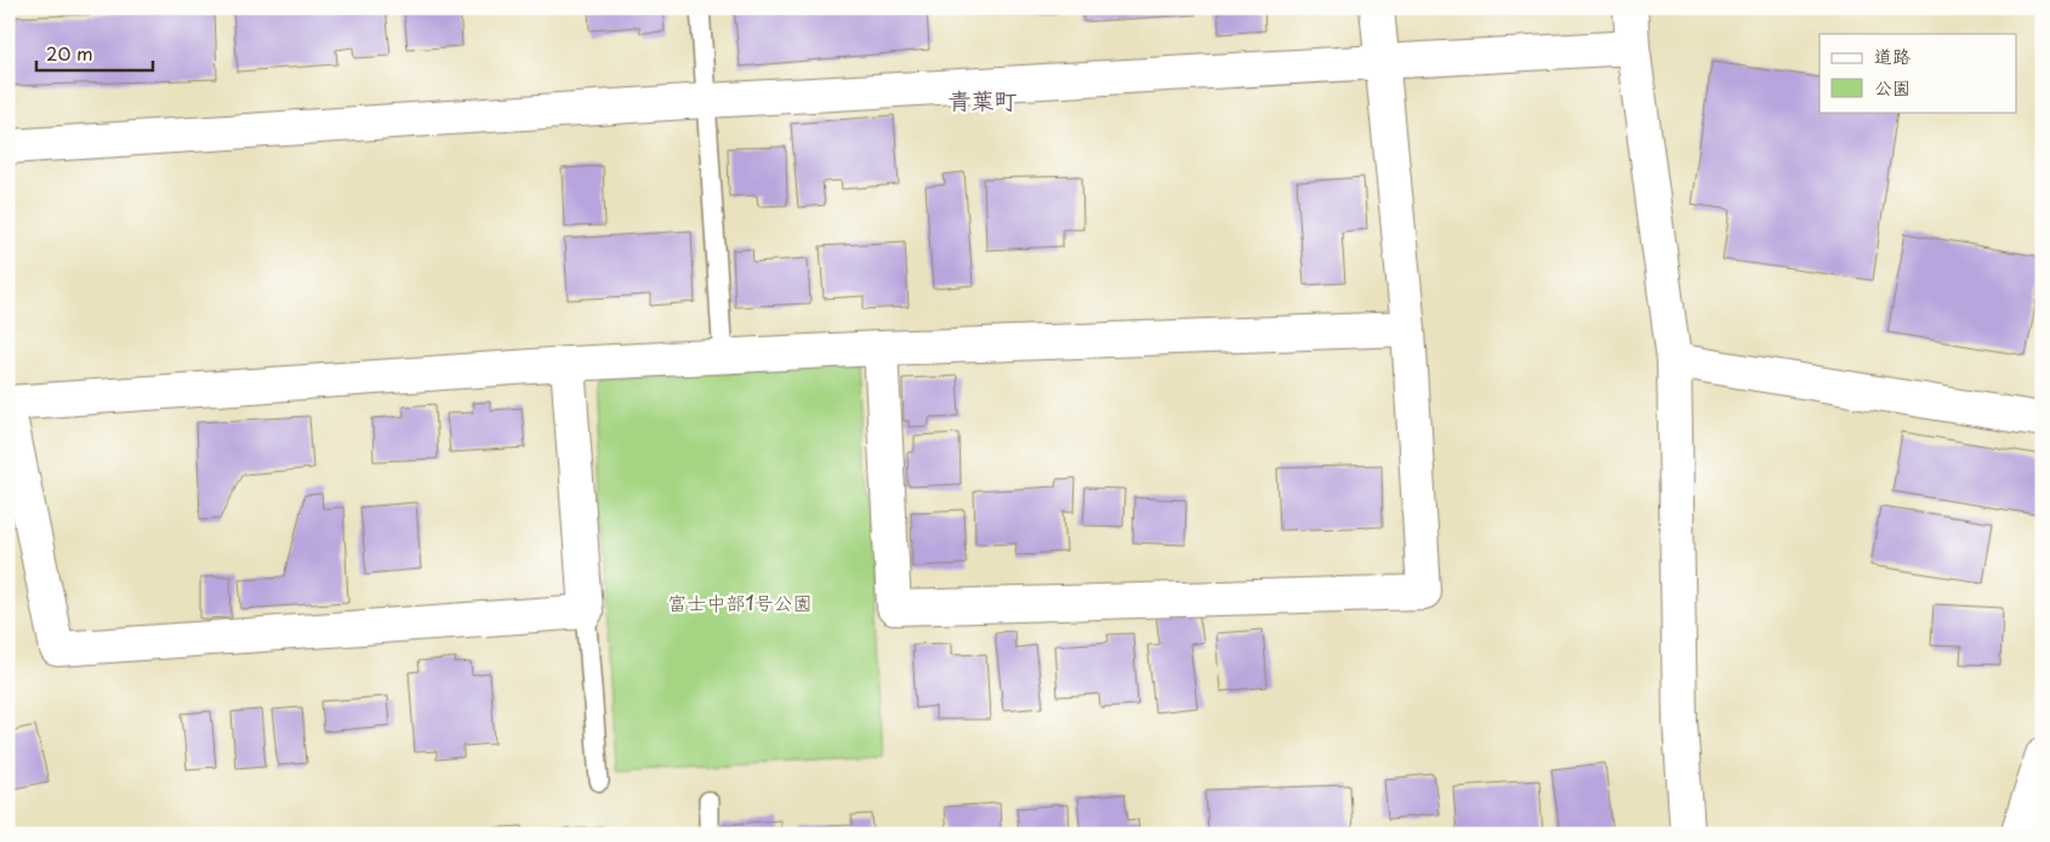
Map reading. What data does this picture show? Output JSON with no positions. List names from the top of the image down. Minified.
{"districts":["青葉町"],"parks":["富士中部1号公園"],"legend":["道路","公園"],"scale_bar":"20 m"}
